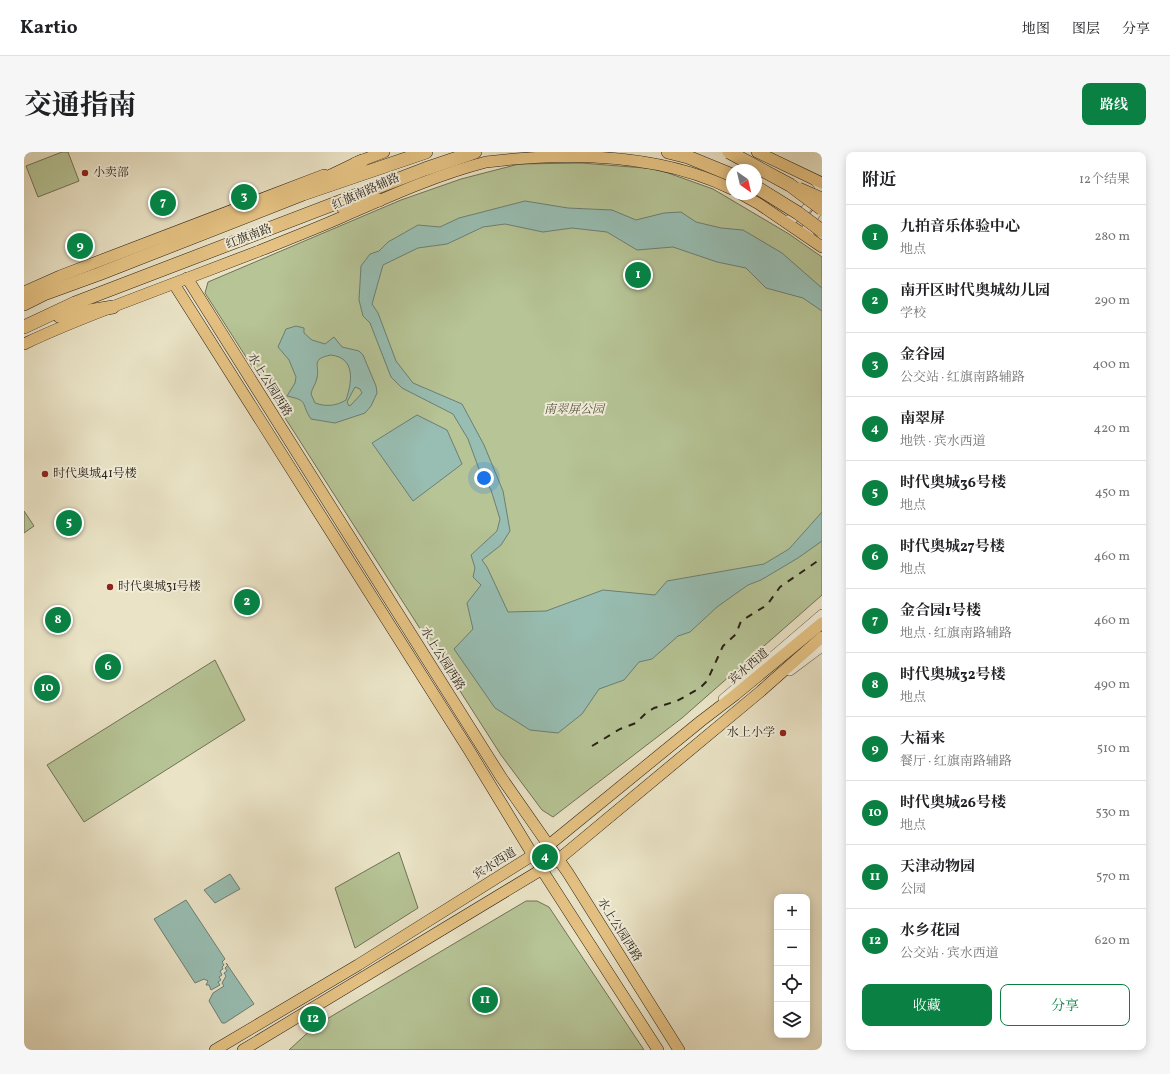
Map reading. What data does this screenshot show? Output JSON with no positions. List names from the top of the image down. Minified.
{"streets":{"highway":["红旗南路"],"main road":["红旗南路辅路","水上公园西路","宾水西道"]},"crossings":[["红旗南路辅路","水上公园西路"],["水上公园西路","宾水西道"]],"parks":["南翠屏公园"],"places":["小卖部","时代奥城41号楼","时代奥城31号楼","水上小学"],"north":"bottom right","page":{"header":"Kartio","nav":["地图","图层","分享"],"title":"交通指南","buttons":["路线",["收藏","分享"]],"heading":["附近","12个结果"],"pins":["3","7","9","1","5","2","8","6","10","4","11","12"],"list":[{"mark":"1","name":"九拍音乐体验中心","note":"地点","value":"280 m"},{"mark":"2","name":"南开区时代奥城幼儿园","note":"学校","value":"290 m"},{"mark":"3","name":"金谷园","note":"公交站 · 红旗南路辅路","value":"400 m"},{"mark":"4","name":"南翠屏","note":"地铁 · 宾水西道","value":"420 m"},{"mark":"5","name":"时代奥城36号楼","note":"地点","value":"450 m"},{"mark":"6","name":"时代奥城27号楼","note":"地点","value":"460 m"},{"mark":"7","name":"金合园1号楼","note":"地点 · 红旗南路辅路","value":"460 m"},{"mark":"8","name":"时代奥城32号楼","note":"地点","value":"490 m"},{"mark":"9","name":"大福来","note":"餐厅 · 红旗南路辅路","value":"510 m"},{"mark":"10","name":"时代奥城26号楼","note":"地点","value":"530 m"},{"mark":"11","name":"天津动物园","note":"公园","value":"570 m"},{"mark":"12","name":"水乡花园","note":"公交站 · 宾水西道","value":"620 m"}],"map_buttons":["+","−"]}}
